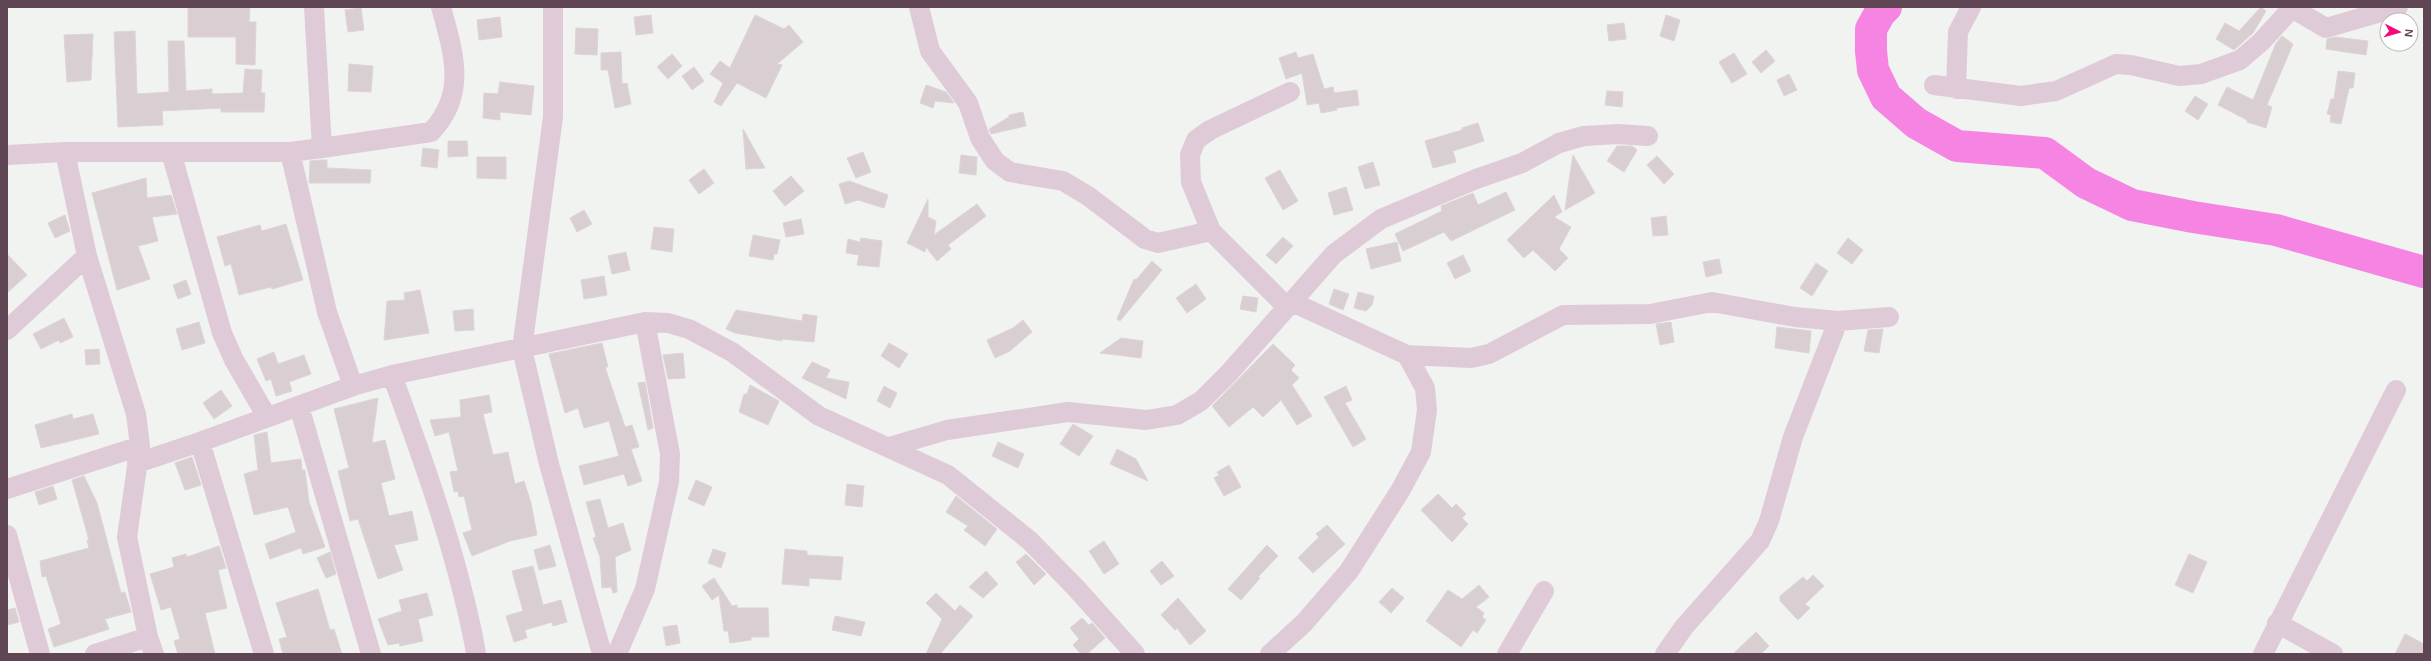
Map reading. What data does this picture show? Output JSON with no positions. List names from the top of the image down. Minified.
{"north":"right"}
